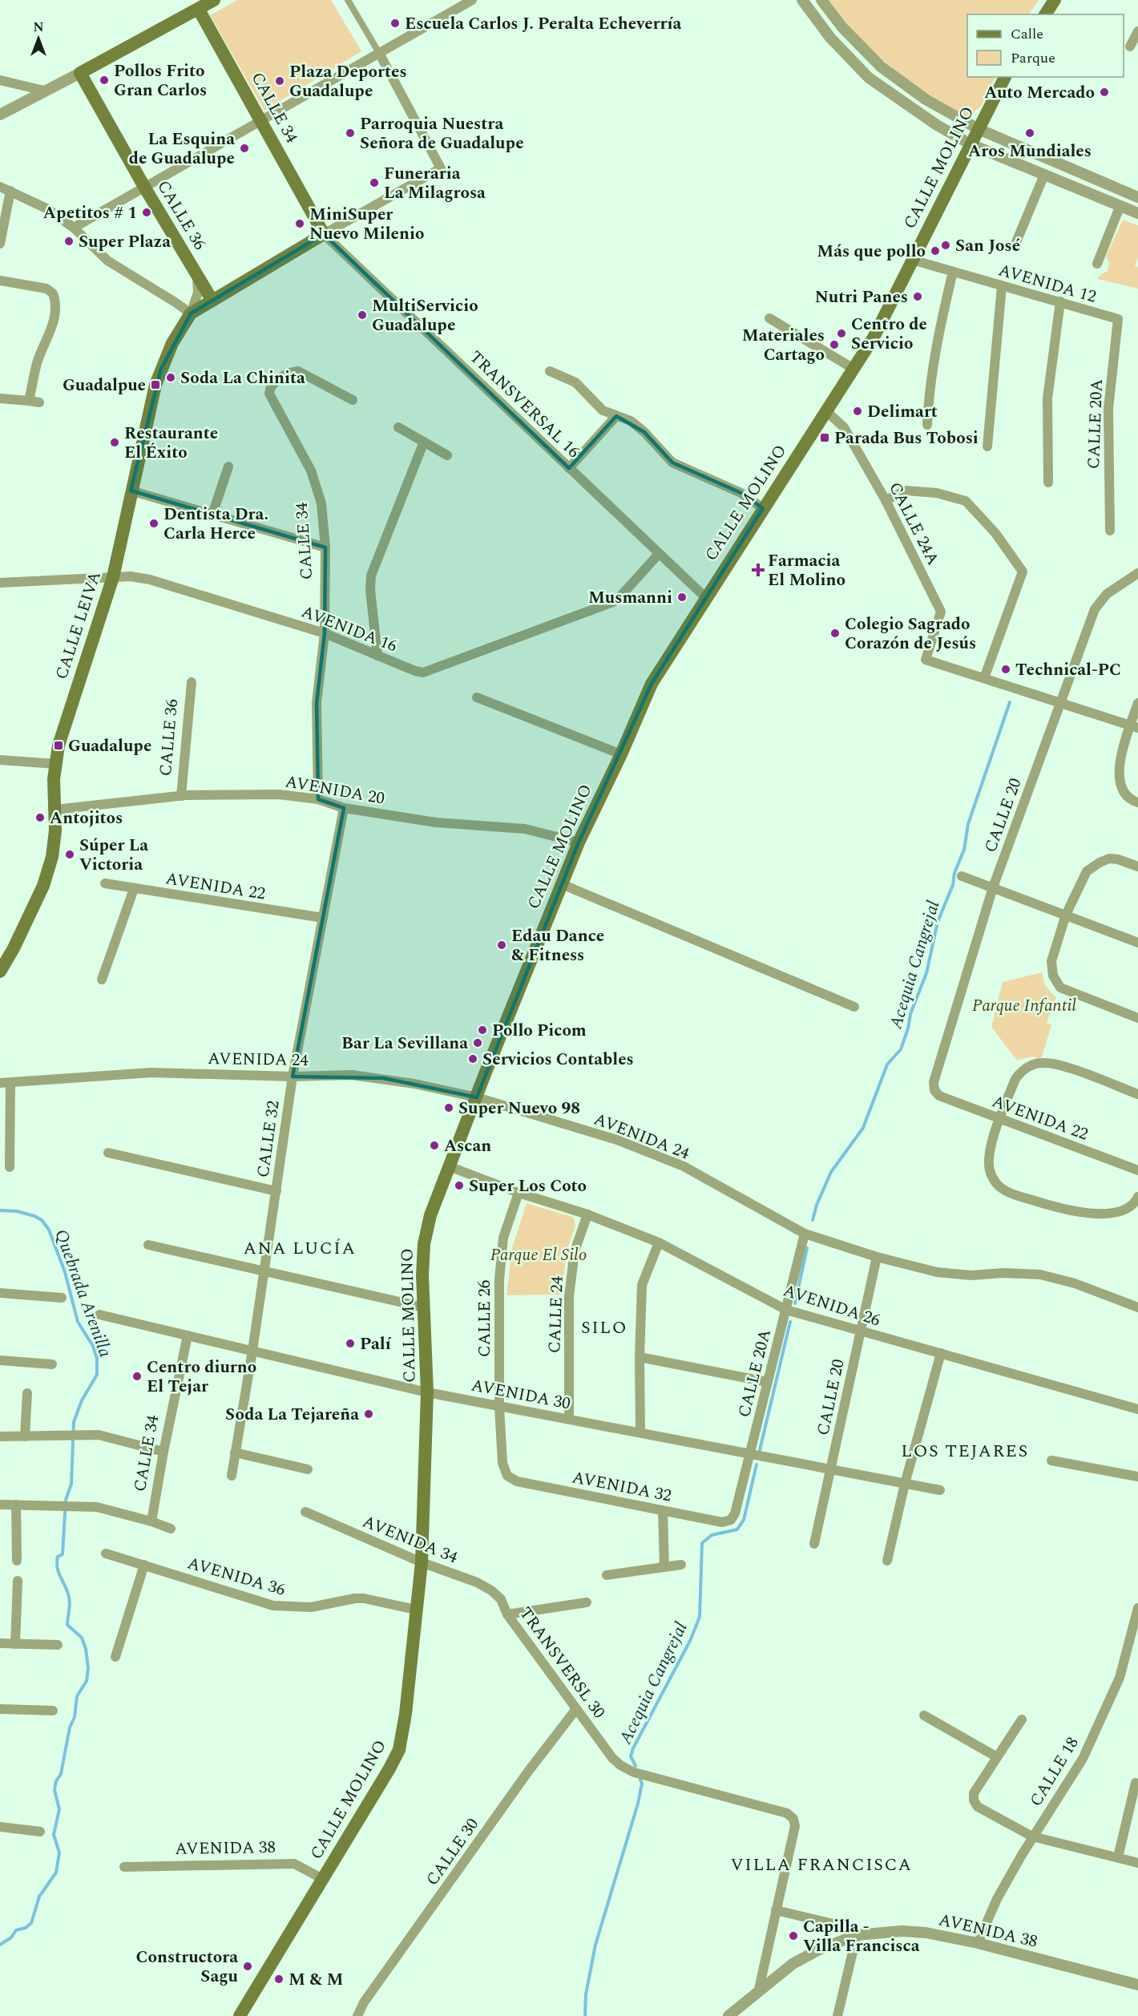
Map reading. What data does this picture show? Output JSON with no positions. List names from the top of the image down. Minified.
{"streets":{"main road":["CALLE 34","CALLE MOLINO","CALLE 36","CALLE LEIVA"],"street":["AVENIDA 12","TRANSVERSAL 16","CALLE 20A","CALLE 24A","AVENIDA 16","AVENIDA 20","CALLE 20","AVENIDA 22","AVENIDA 24","CALLE 32","AVENIDA 26","CALLE 24","CALLE 26","AVENIDA 30","AVENIDA 32","AVENIDA 34","AVENIDA 36","TRANSVERSL 30","CALLE 18","AVENIDA 38","CALLE 30"]},"crossings":[["CALLE 34","TRANSVERSAL 16"],["CALLE 34","CALLE LEIVA"],["CALLE 34","AVENIDA 16"],["CALLE 34","AVENIDA 20"],["CALLE 34","AVENIDA 30"],["CALLE MOLINO","AVENIDA 12"],["CALLE MOLINO","TRANSVERSAL 16"],["CALLE MOLINO","CALLE 24A"],["CALLE MOLINO","AVENIDA 20"],["CALLE MOLINO","AVENIDA 24"],["CALLE MOLINO","AVENIDA 26"],["CALLE MOLINO","AVENIDA 30"],["CALLE MOLINO","AVENIDA 34"],["CALLE MOLINO","AVENIDA 36"],["CALLE MOLINO","AVENIDA 38"],["CALLE 36","CALLE LEIVA"],["CALLE 36","AVENIDA 20"],["AVENIDA 12","CALLE 20A"],["TRANSVERSAL 16","CALLE LEIVA"],["TRANSVERSAL 16","AVENIDA 16"],["CALLE 20A","AVENIDA 24"],["CALLE 20A","AVENIDA 26"],["CALLE 20A","AVENIDA 30"],["CALLE 20A","AVENIDA 32"],["CALLE LEIVA","AVENIDA 16"],["CALLE LEIVA","AVENIDA 20"],["AVENIDA 20","CALLE 32"],["CALLE 20","AVENIDA 22"],["CALLE 20","AVENIDA 24"],["CALLE 20","AVENIDA 26"],["CALLE 20","AVENIDA 30"],["AVENIDA 22","CALLE 32"],["AVENIDA 24","CALLE 32"],["CALLE 32","AVENIDA 30"],["AVENIDA 26","CALLE 24"],["AVENIDA 26","CALLE 26"],["CALLE 24","AVENIDA 30"],["CALLE 26","AVENIDA 30"],["CALLE 26","AVENIDA 32"],["AVENIDA 34","TRANSVERSL 30"],["TRANSVERSL 30","CALLE 30"],["CALLE 18","AVENIDA 38"]],"districts":["ANA LUCÍA","SILO","LOS TEJARES","VILLA FRANCISCA"],"water":["Acequia Cangrejal","Quebrada Arenilla"],"parks":["Parque Infantil","Parque El Silo"],"places":{"other":["Escuela Carlos J. Peralta Echeverría","Pollos Frito Gran Carlos","Plaza Deportes Guadalupe","Auto Mercado","Parroquia Nuestra Señora de Guadalupe","Aros Mundiales","La Esquina de Guadalupe","Funeraria La Milagrosa","Apetitos # 1","MiniSuper Nuevo Milenio","Super Plaza","San José","Más que pollo","Nutri Panes","MultiServicio Guadalupe","Centro de Servicio","Materiales Cartago","Soda La Chinita","Delimart","Restaurante El Éxito","Dentista Dra. Carla Herce","Musmanni","Colegio Sagrado Corazón de Jesús","Technical-PC","Antojitos","Súper La Victoria","Edau Dance & Fitness","Pollo Picom","Bar La Sevillana","Servicios Contables","Super Nuevo 98","Ascan","Super Los Coto","Palí","Centro diurno El Tejar","Soda La Tejareña","Capilla - Villa Francisca","Constructora Sagu","M & M"],"transit":["Guadalpue","Parada Bus Tobosi","Guadalupe"],"health":["Farmacia El Molino"]},"legend":["Calle","Parque"],"north":"top"}
